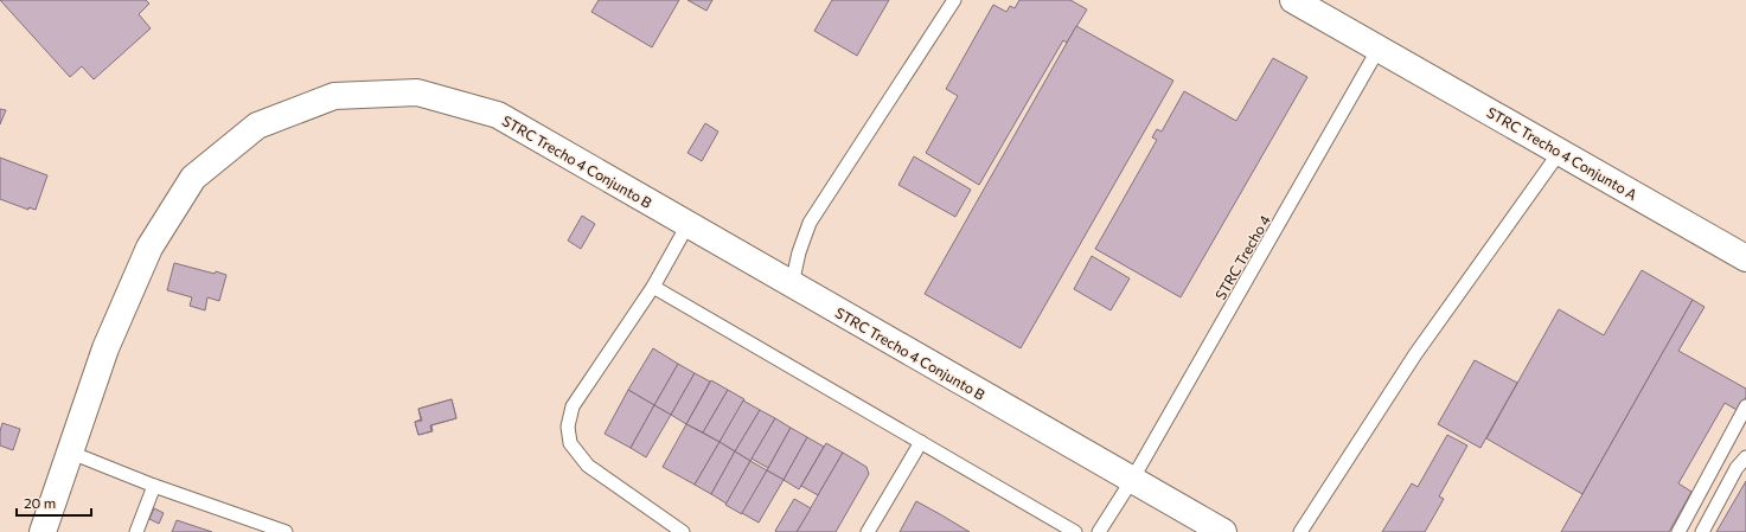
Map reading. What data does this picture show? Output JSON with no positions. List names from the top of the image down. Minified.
{"streets":{"street":["STRC Trecho 4 Conjunto A","STRC Trecho 4 Conjunto B"],"lane":["STRC Trecho 4"]},"crossings":[["STRC Trecho 4 Conjunto A","STRC Trecho 4"],["STRC Trecho 4 Conjunto B","STRC Trecho 4"]],"scale_bar":"20 m"}
